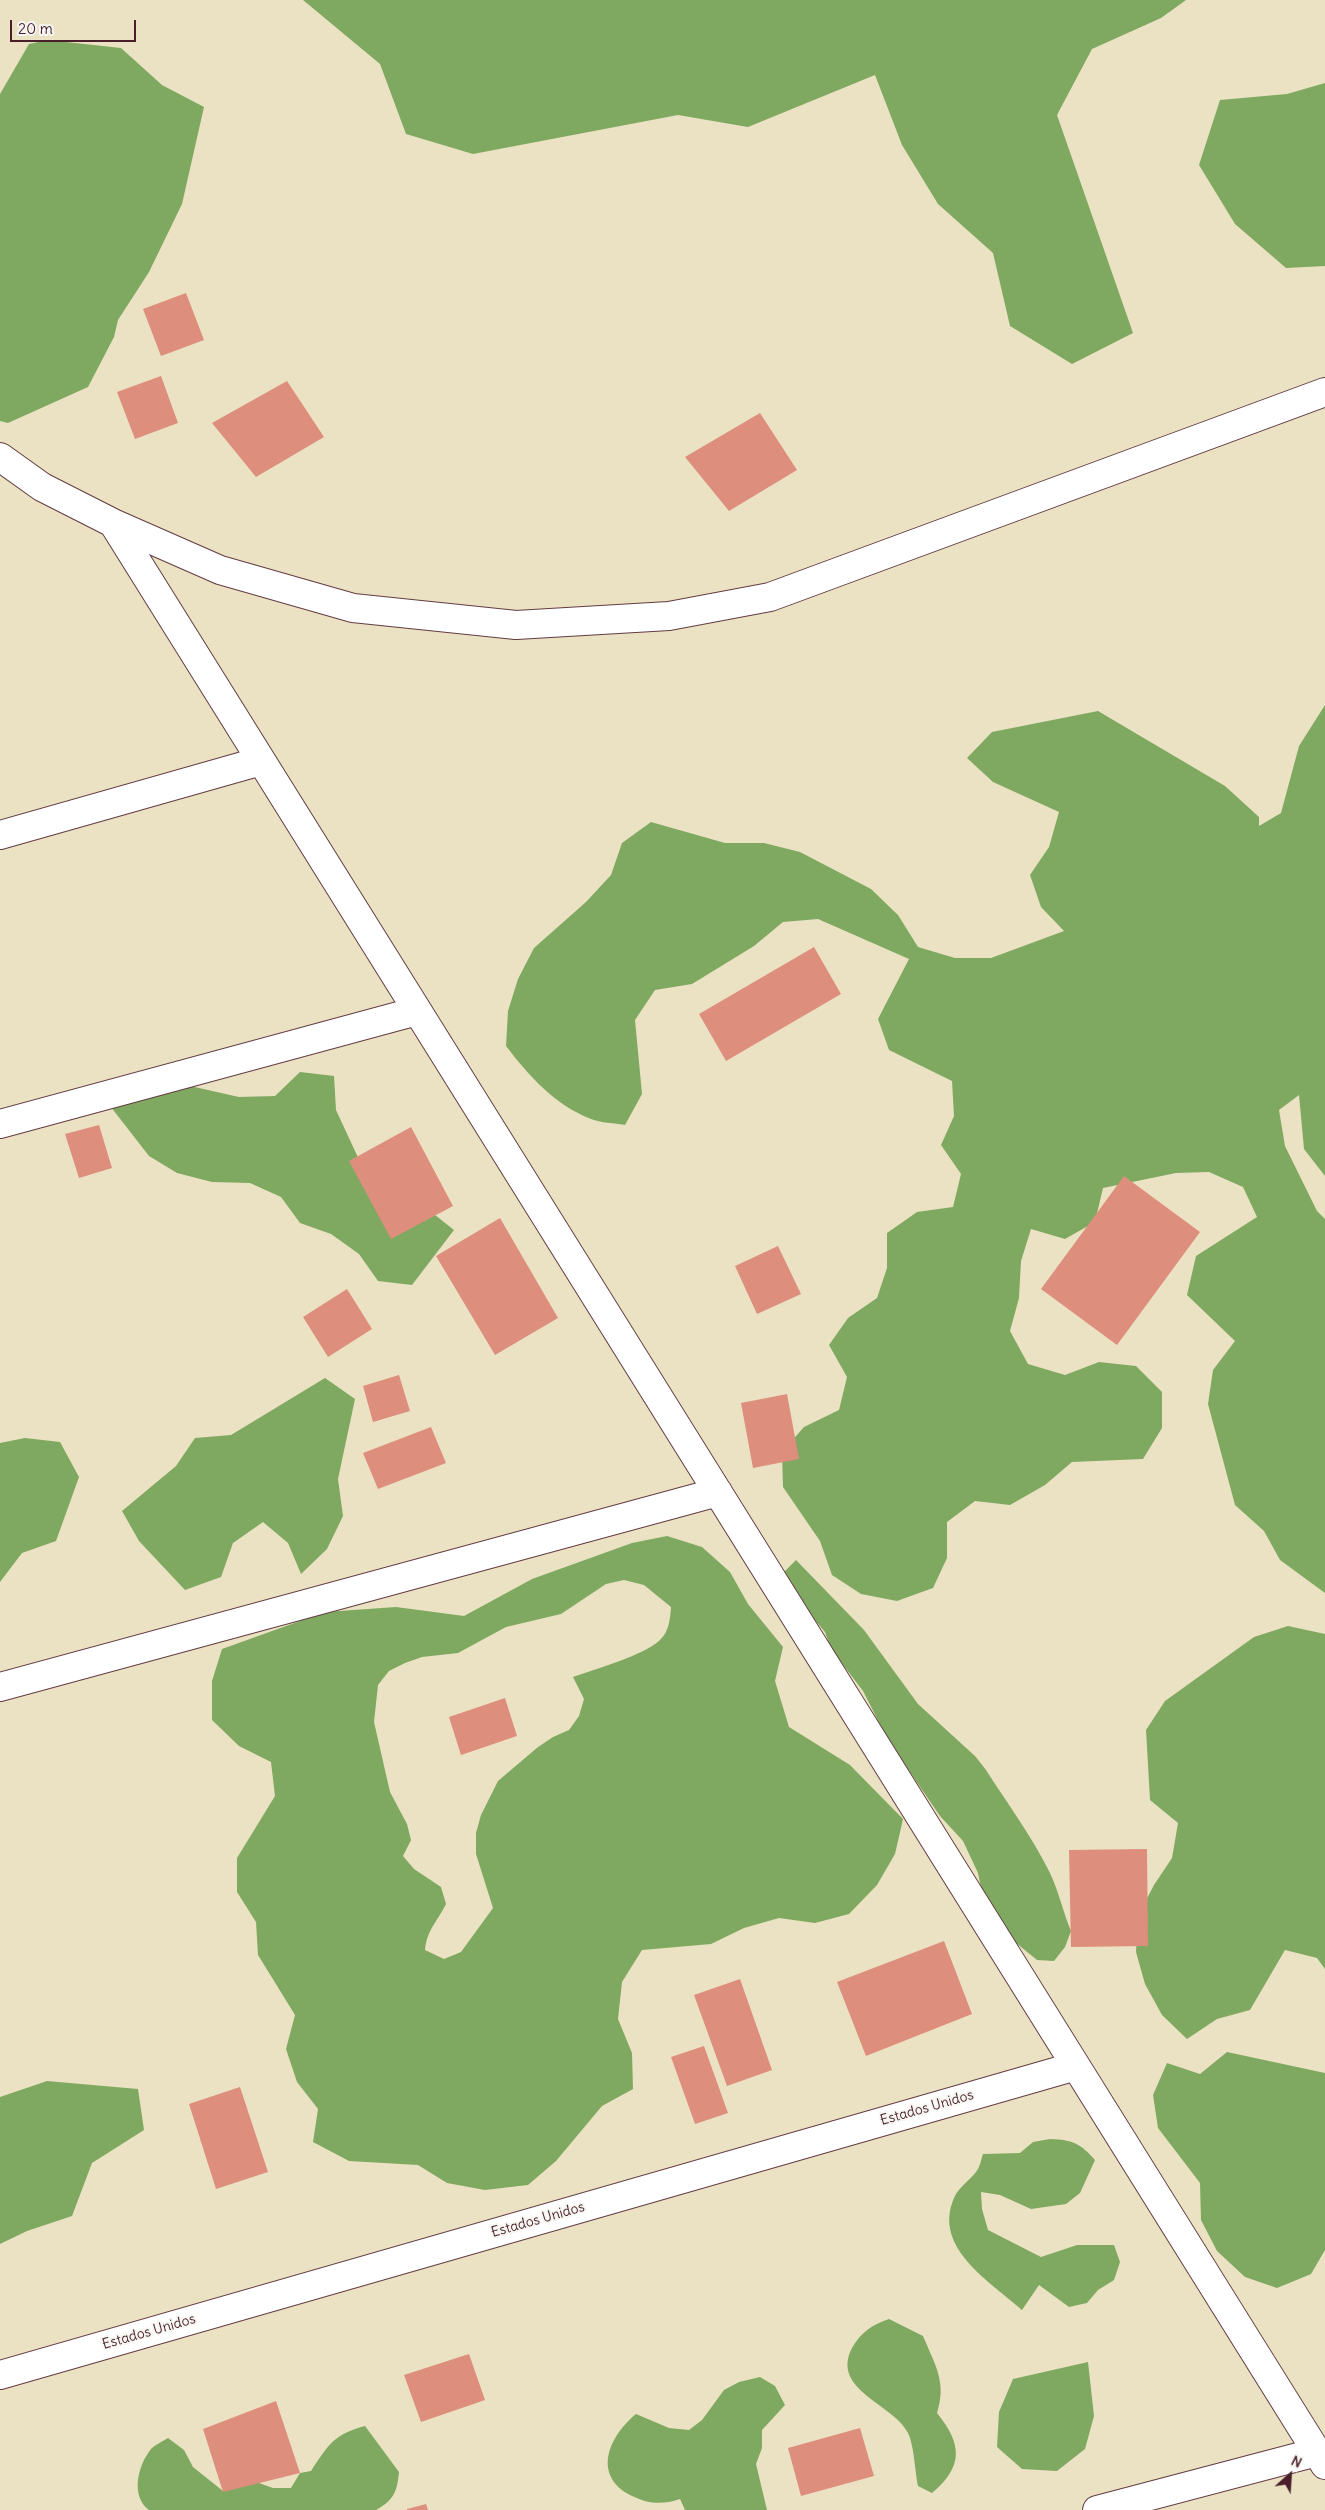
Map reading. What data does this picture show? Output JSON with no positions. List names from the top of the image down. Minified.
{"streets":{"street":["Estados Unidos"]},"scale_bar":"20 m","north":"top right"}
